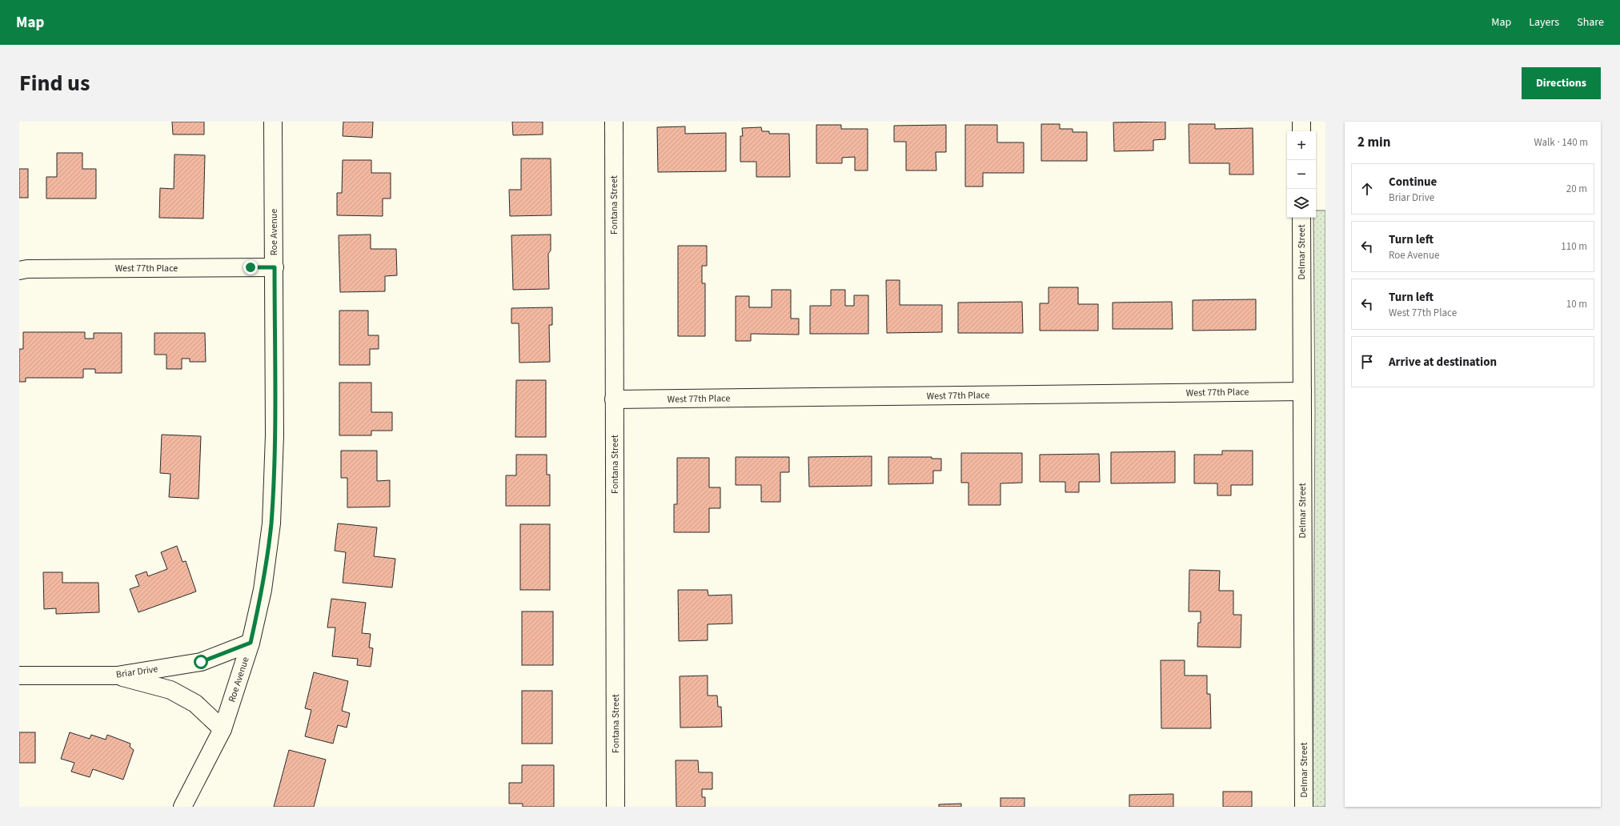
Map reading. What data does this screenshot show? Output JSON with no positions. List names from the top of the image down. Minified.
{"streets":{"street":["Fontana Street","Roe Avenue","Delmar Street","West 77th Place","Briar Drive"]},"crossings":[["Fontana Street","West 77th Place"],["Roe Avenue","West 77th Place"],["Roe Avenue","Briar Drive"],["Delmar Street","West 77th Place"]],"page":{"header":"Map","nav":["Map","Layers","Share"],"title":"Find us","buttons":"Directions","heading":["2 min","Walk · 140 m"],"map_buttons":["+","−"],"list":[["Continue","Briar Drive","20 m"],["Turn left","Roe Avenue","110 m"],["Turn left","West 77th Place","10 m"],"Arrive at destination"]}}
